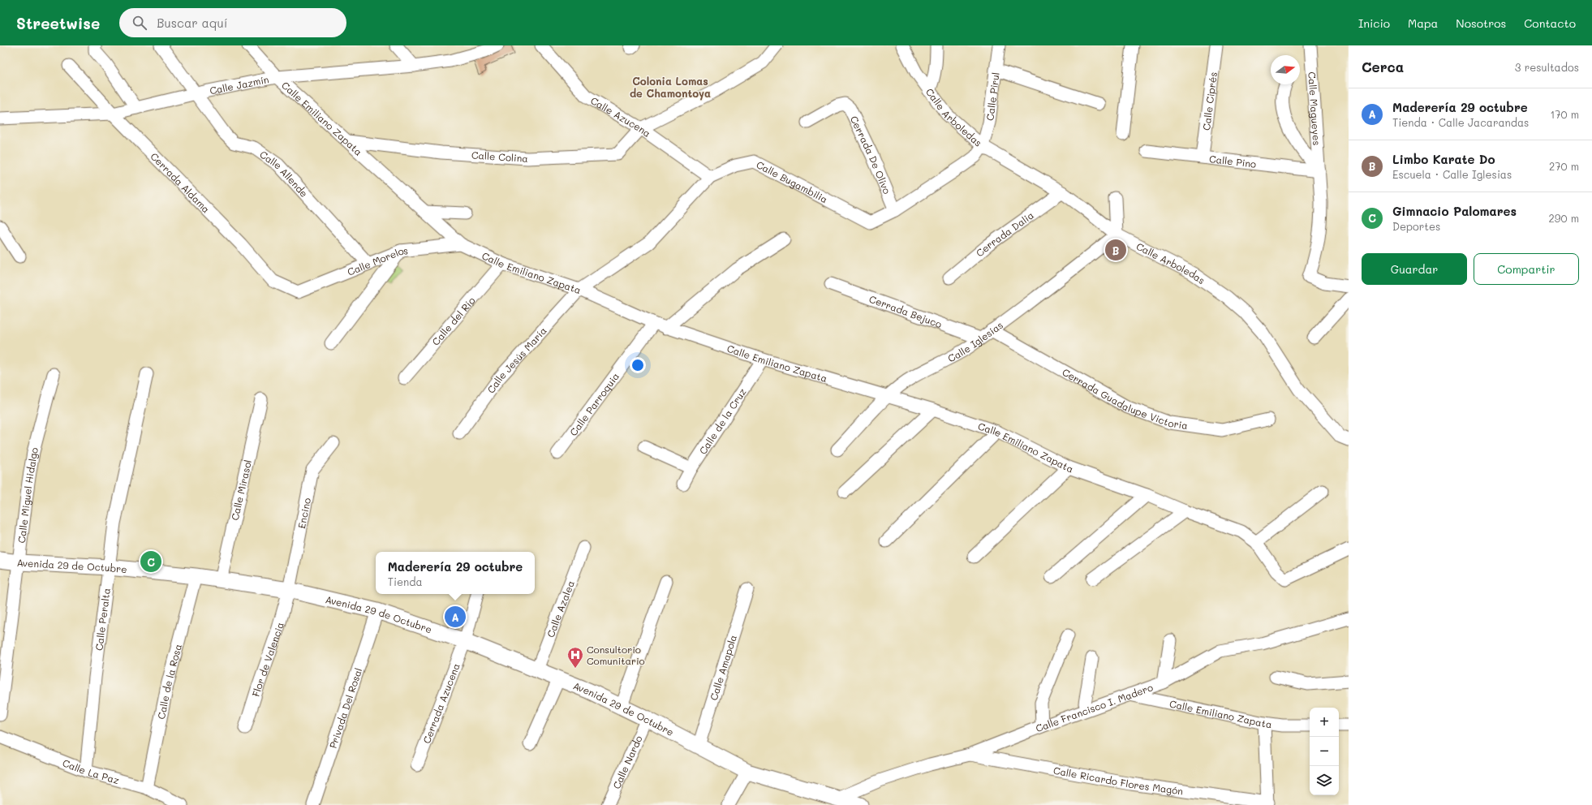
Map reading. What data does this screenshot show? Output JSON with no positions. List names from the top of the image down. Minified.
{"streets":{"street":["Calle Jazmín","Calle Pirul","Calle Ciprés","Calle Magueyes","Calle Azucena","Calle Arboledas","Calle Emiliano Zapata","Cerrada De Olivo","Calle Colina","Calle Pino","Calle Allende","Calle Bugambilia","Cerrada Aldama","Cerrada Dalia","Calle Morelos","Cerrada Bejuco","Calle del Río","Calle Iglesias","Calle Jesús María","Cerrada Guadalupe Victoria","Calle Parroquia","Calle de la Cruz","Calle Mirasol","Calle Miguel Hidalgo","Encino","Avenida 29 de Octubre","Calle Azalea","Calle Peralta","Flor de Valencia","Calle Amapola","Calle de la Rosa","Cerrada Azucena","Privada Del Rosal","Calle Francisco I. Madero","Calle Nardo","Calle La Paz","Calle Ricardo Flores Magón"]},"crossings":[["Calle Jazmín","Calle Emiliano Zapata"],["Calle Jazmín","Calle Allende"],["Calle Jazmín","Cerrada Aldama"],["Calle Pirul","Calle Arboledas"],["Calle Pirul","Calle Bugambilia"],["Calle Ciprés","Calle Pino"],["Calle Magueyes","Calle Pino"],["Calle Azucena","Calle Colina"],["Calle Azucena","Calle Bugambilia"],["Calle Arboledas","Calle Bugambilia"],["Calle Arboledas","Cerrada Dalia"],["Calle Arboledas","Calle Iglesias"],["Calle Emiliano Zapata","Calle Colina"],["Calle Emiliano Zapata","Calle Bugambilia"],["Calle Emiliano Zapata","Calle Morelos"],["Calle Emiliano Zapata","Calle del Río"],["Calle Emiliano Zapata","Calle Iglesias"],["Calle Emiliano Zapata","Calle Jesús María"],["Calle Emiliano Zapata","Calle Parroquia"],["Calle Emiliano Zapata","Calle de la Cruz"],["Calle Emiliano Zapata","Calle Francisco I. Madero"],["Cerrada De Olivo","Calle Bugambilia"],["Calle Allende","Calle Morelos"],["Calle Bugambilia","Calle Jesús María"],["Cerrada Aldama","Calle Morelos"],["Cerrada Bejuco","Calle Iglesias"],["Calle Iglesias","Cerrada Guadalupe Victoria"],["Calle Mirasol","Avenida 29 de Octubre"],["Calle Miguel Hidalgo","Avenida 29 de Octubre"],["Encino","Avenida 29 de Octubre"],["Encino","Flor de Valencia"],["Avenida 29 de Octubre","Calle Azalea"],["Avenida 29 de Octubre","Calle Peralta"],["Avenida 29 de Octubre","Flor de Valencia"],["Avenida 29 de Octubre","Calle Amapola"],["Avenida 29 de Octubre","Calle de la Rosa"],["Avenida 29 de Octubre","Cerrada Azucena"],["Avenida 29 de Octubre","Privada Del Rosal"],["Avenida 29 de Octubre","Calle Francisco I. Madero"],["Avenida 29 de Octubre","Calle Nardo"],["Calle Peralta","Calle La Paz"],["Calle de la Rosa","Calle La Paz"],["Calle Francisco I. Madero","Calle Ricardo Flores Magón"]],"districts":["Colonia Lomas de Chamontoya"],"places":{"hospital":["Consultorio Comunitario"]},"north":"right","page":{"header":"Streetwise","search":"Buscar aquí","nav":["Inicio","Mapa","Nosotros","Contacto"],"heading":["Cerca","3 resultados"],"list":[{"mark":"A","name":"Maderería 29 octubre","note":"Tienda · Calle Jacarandas","value":"170 m"},{"mark":"B","name":"Limbo Karate Do","note":"Escuela · Calle Iglesias","value":"270 m"},{"mark":"C","name":"Gimnacio Palomares","note":"Deportes","value":"290 m"}],"pins":["B","C","A"],"buttons":["Guardar","Compartir"],"popup":["Maderería 29 octubre","Tienda"],"map_buttons":["+","−"]}}
